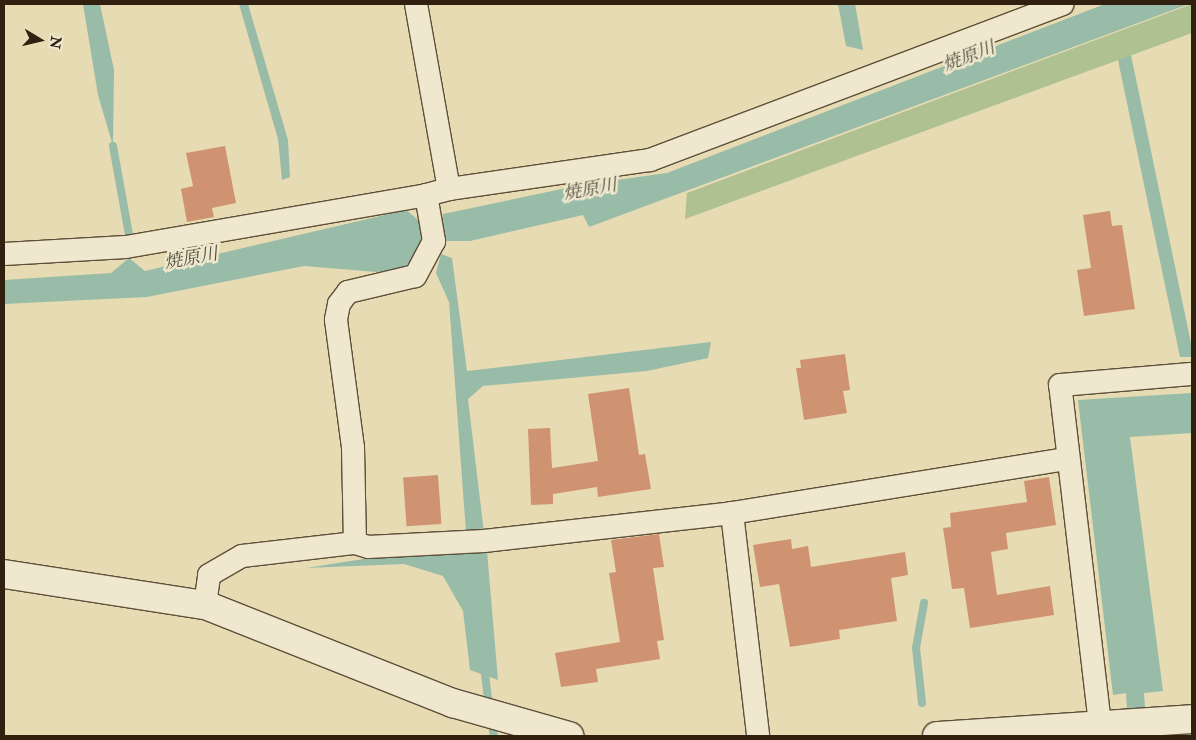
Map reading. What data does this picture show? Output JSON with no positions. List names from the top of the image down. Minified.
{"water":["焼原川"],"north":"right"}
